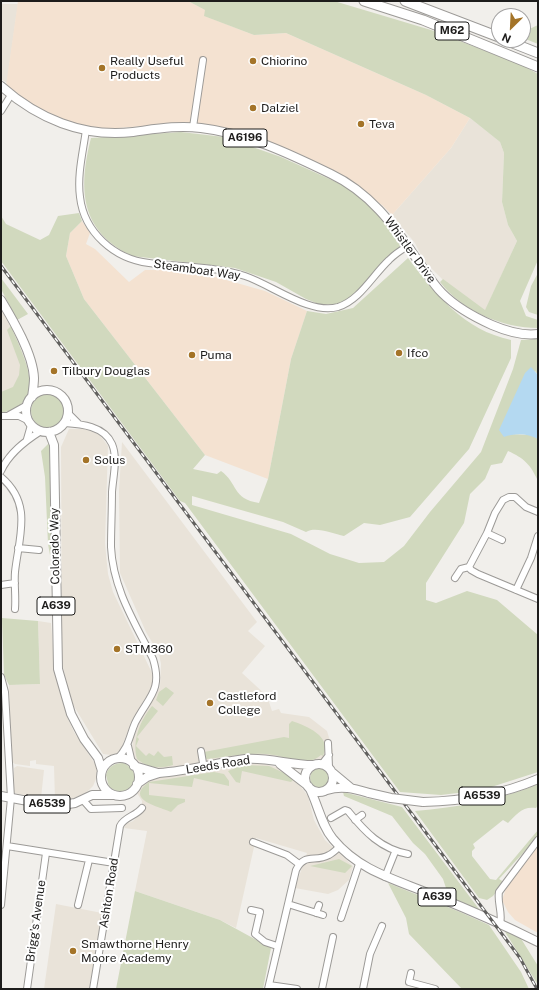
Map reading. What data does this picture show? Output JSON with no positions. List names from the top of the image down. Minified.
{"streets":{"highway":["M62"],"main road":["A6196","Whistler Drive","Colorado Way","A639","Leeds Road","A6539"],"street":["Steamboat Way","Ashton Road","Brigg's Avenue"]},"crossings":[["Whistler Drive","Steamboat Way"],["Colorado Way","A639"],["Colorado Way","A6539"],["A639","Leeds Road"],["A639","A6539"]],"places":["Chiorino","Really Useful Products","Dalziel","Teva","Ifco","Puma","Tilbury Douglas","Solus","STM360","Castleford College","Smawthorne Henry Moore Academy"],"north":"bottom left"}
